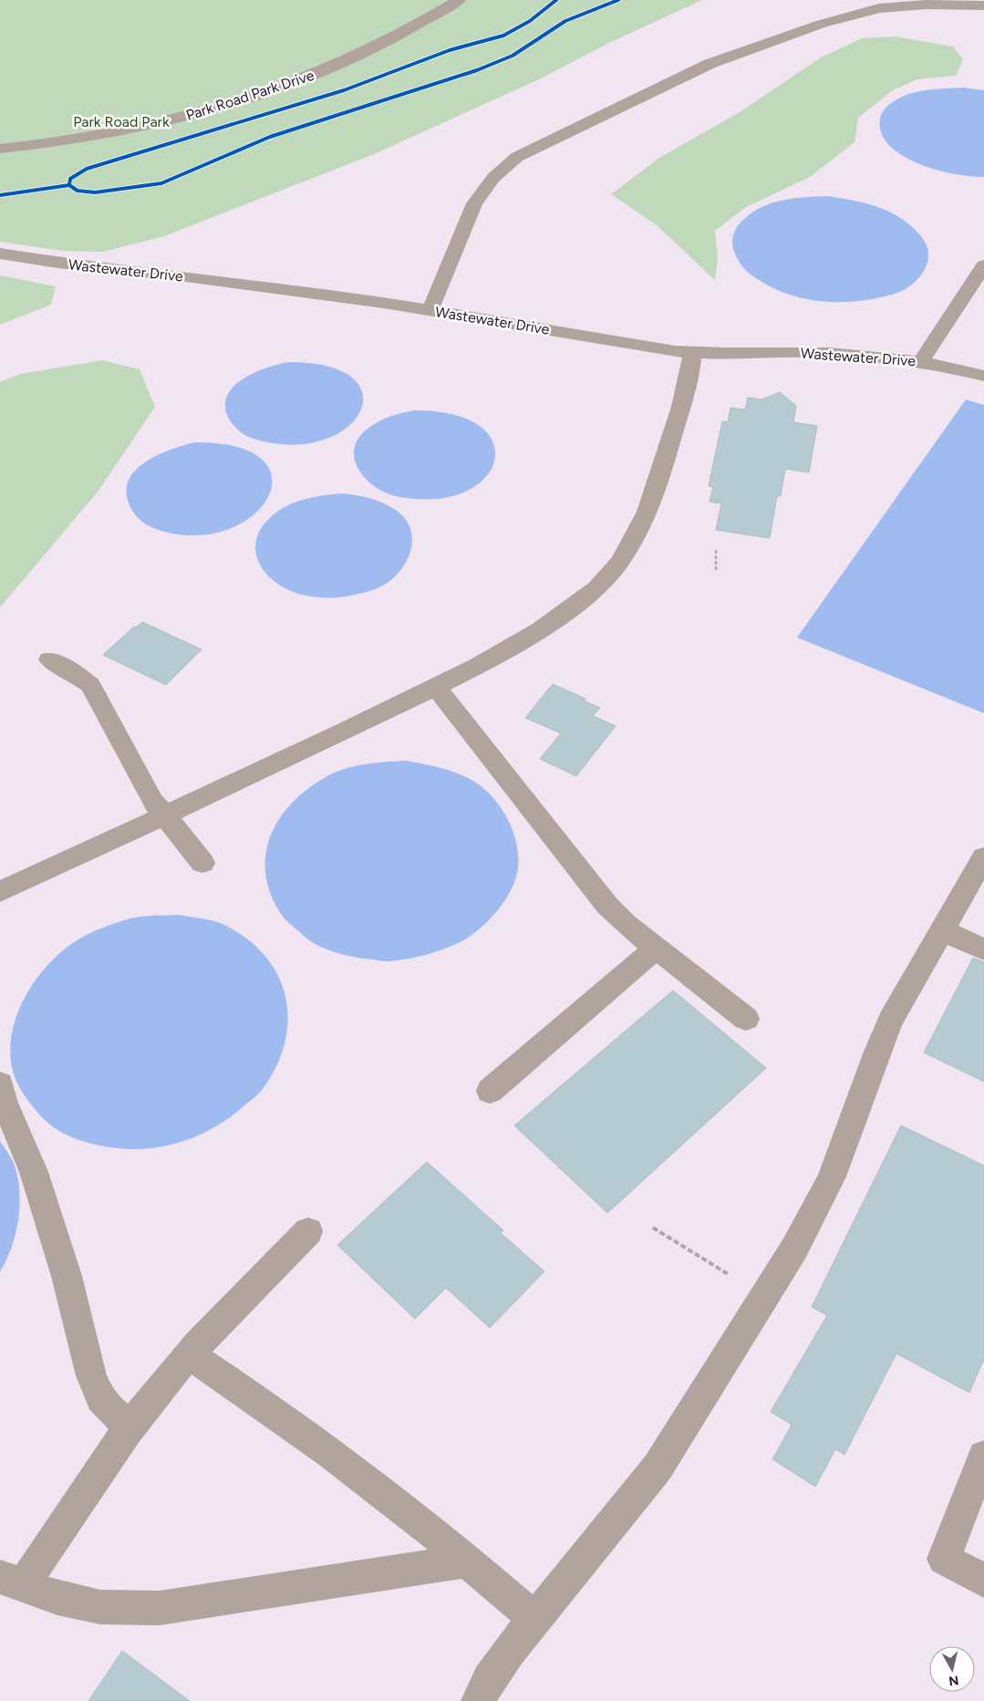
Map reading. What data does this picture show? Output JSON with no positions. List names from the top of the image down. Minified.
{"streets":{"lane":["Park Road Park Drive","Wastewater Drive"]},"parks":["Park Road Park"],"north":"bottom"}
